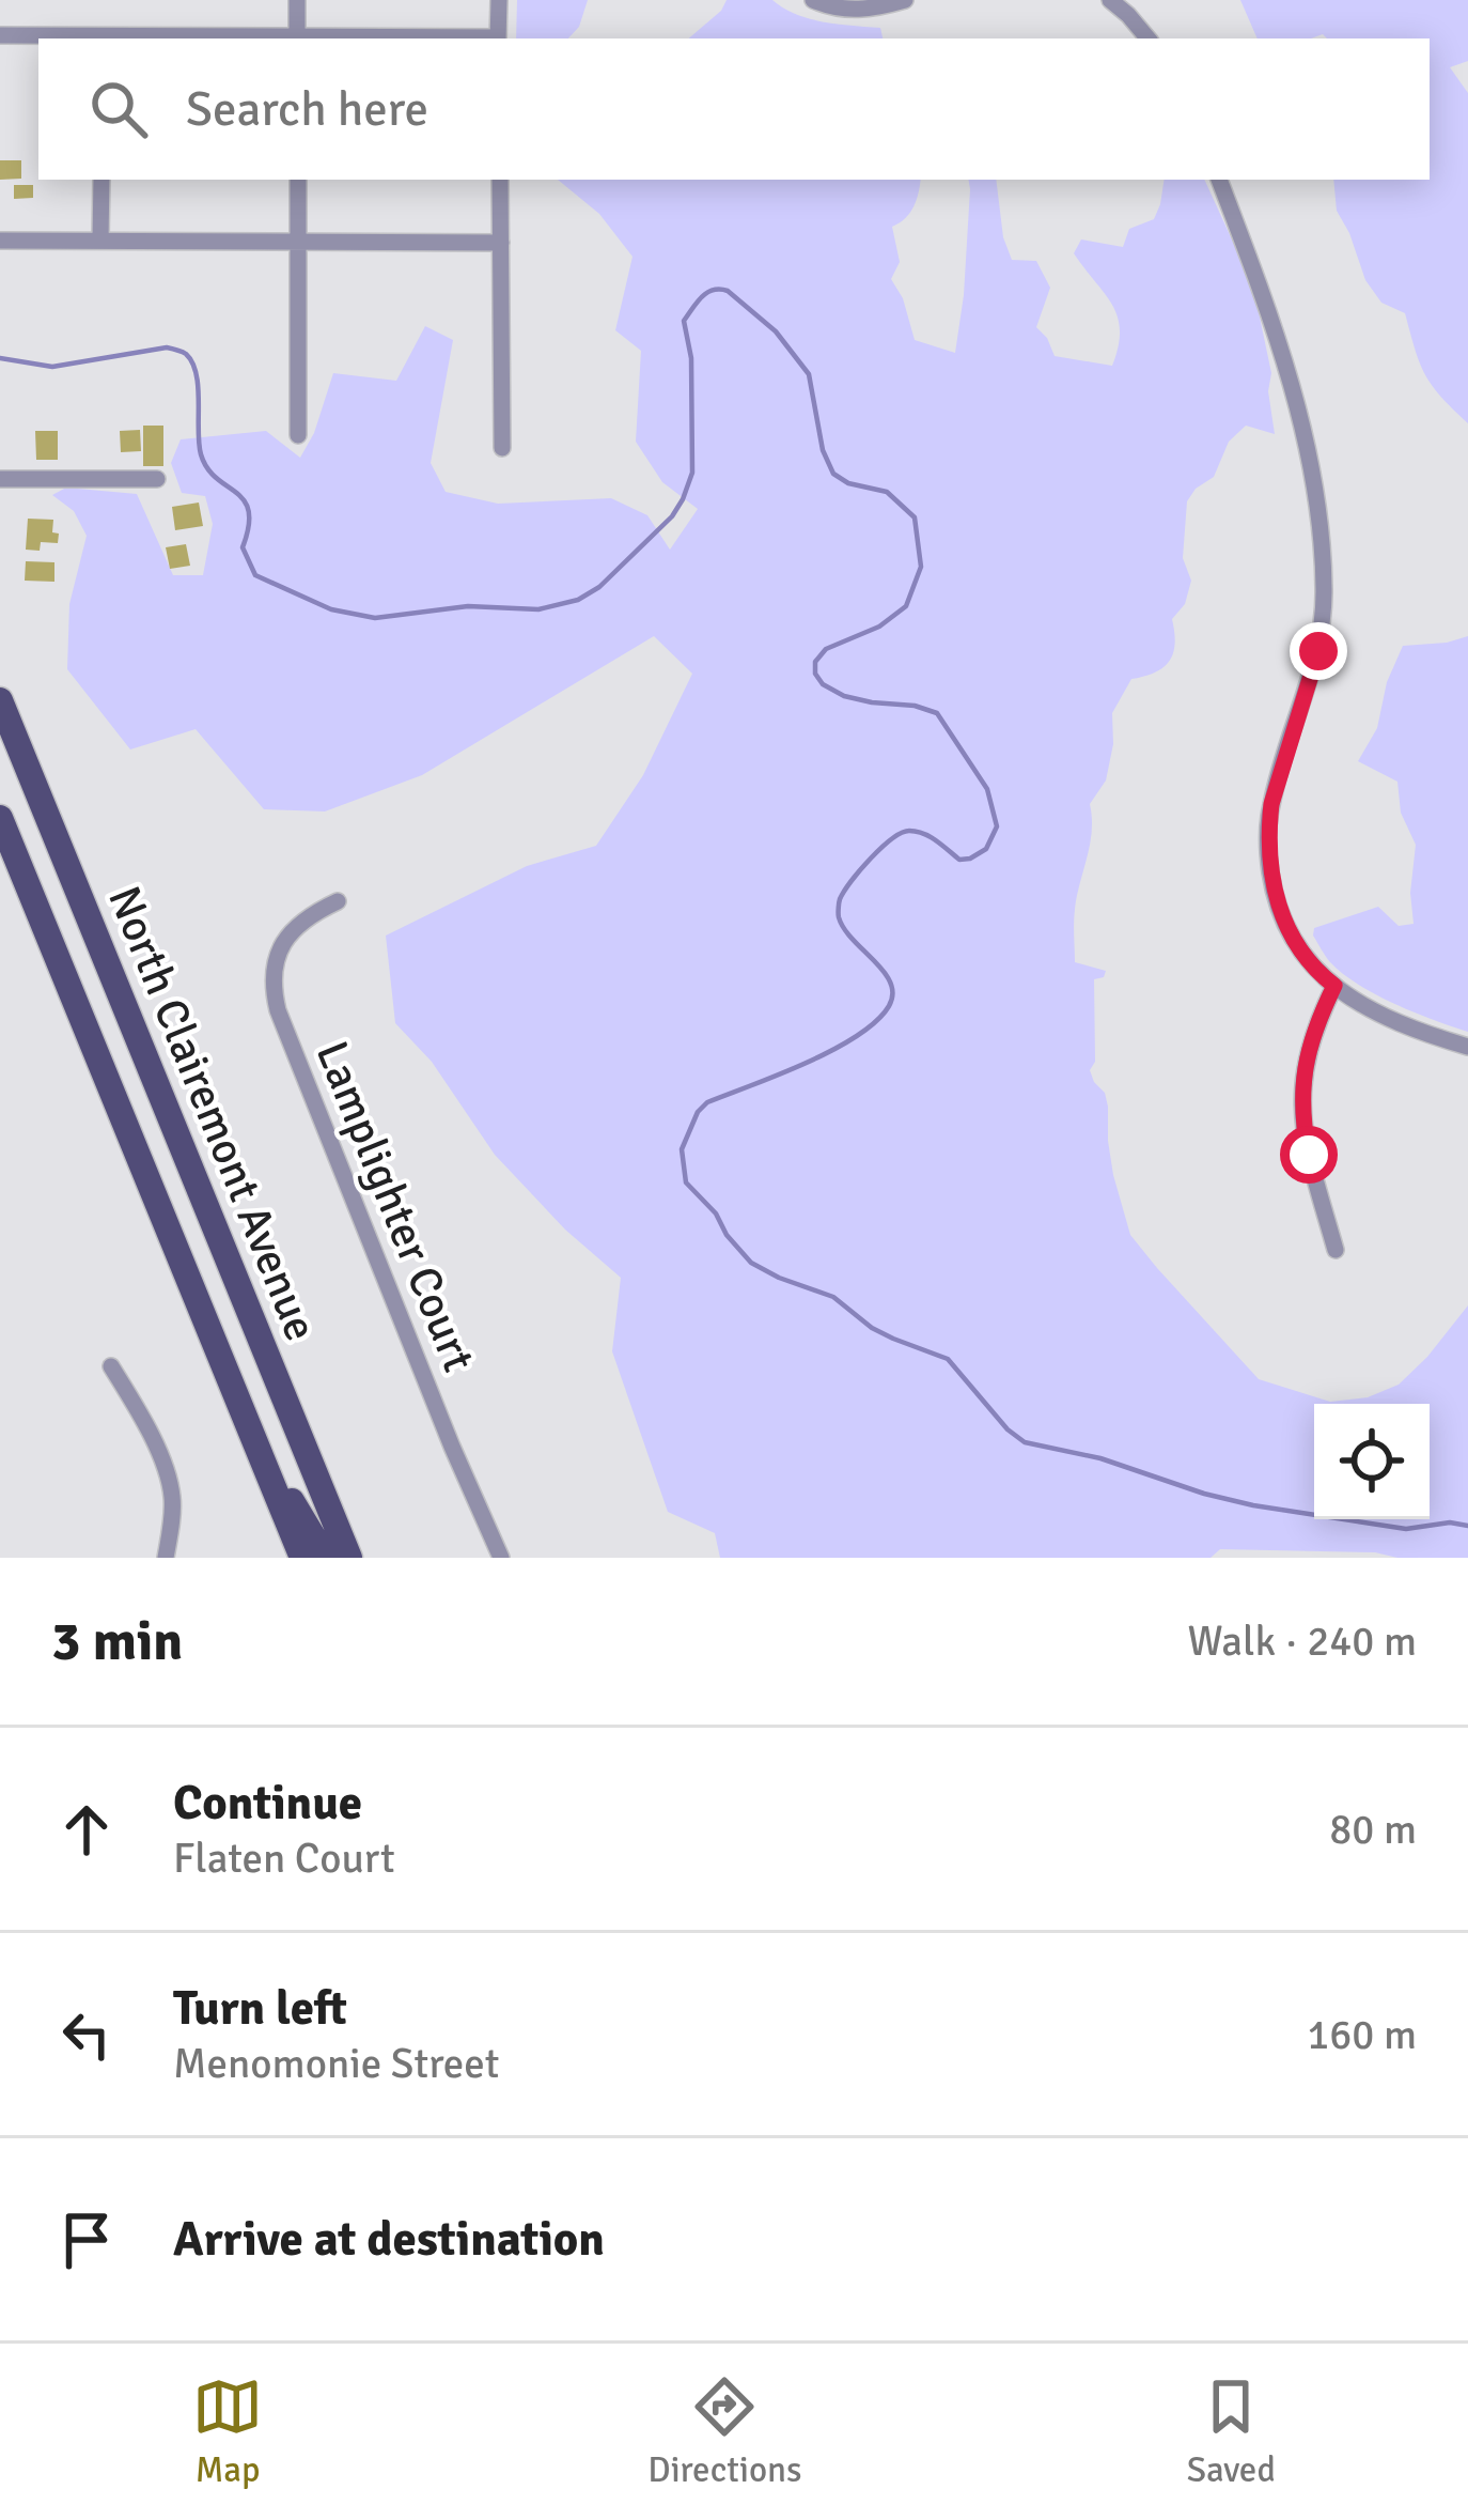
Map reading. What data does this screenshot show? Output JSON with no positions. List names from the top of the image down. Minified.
{"streets":{"main road":["North Clairemont Avenue"],"street":["Lamplighter Court"]},"page":{"search":"Search here","heading":["3 min","Walk · 240 m"],"list":[["Continue","Flaten Court","80 m"],["Turn left","Menomonie Street","160 m"],"Arrive at destination"],"nav":["Map","Directions","Saved"]}}
